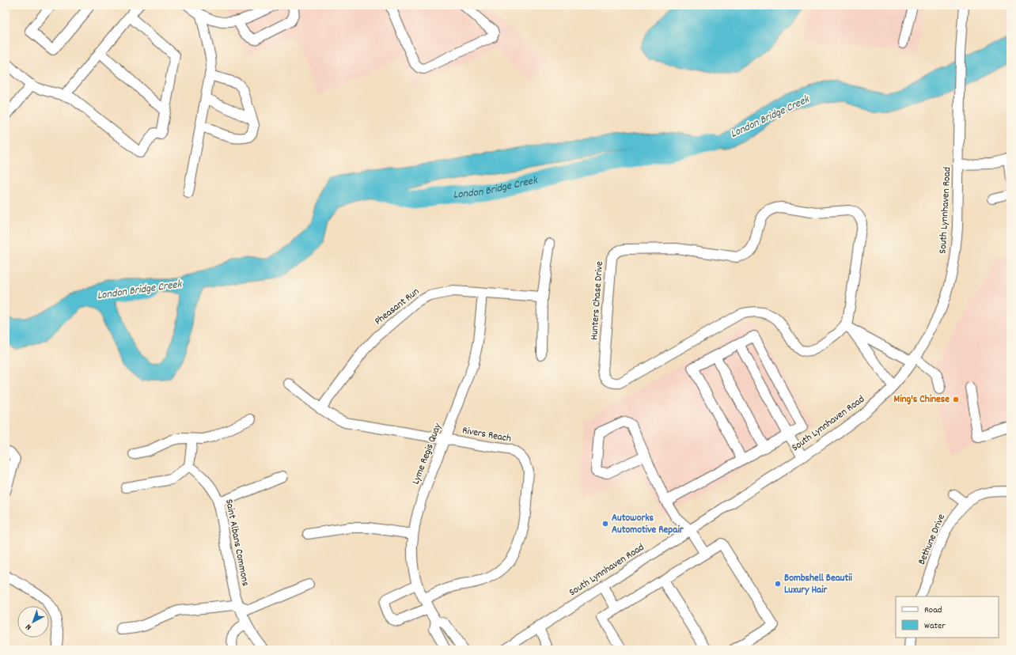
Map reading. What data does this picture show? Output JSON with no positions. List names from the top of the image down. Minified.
{"streets":{"street":["South Lynnhaven Road","Hunters Chase Drive","Pheasant Run","Rivers Reach","Lyme Regis Quay","Bethune Drive","Saint Albans Commons"]},"crossings":[["Pheasant Run","Rivers Reach"],["Pheasant Run","Lyme Regis Quay"],["Rivers Reach","Lyme Regis Quay"]],"water":["London Bridge Creek"],"places":["Ming's Chinese","Autoworks Automotive Repair","Bombshell Beautii Luxury Hair"],"legend":["Road","Water"],"north":"bottom left"}
